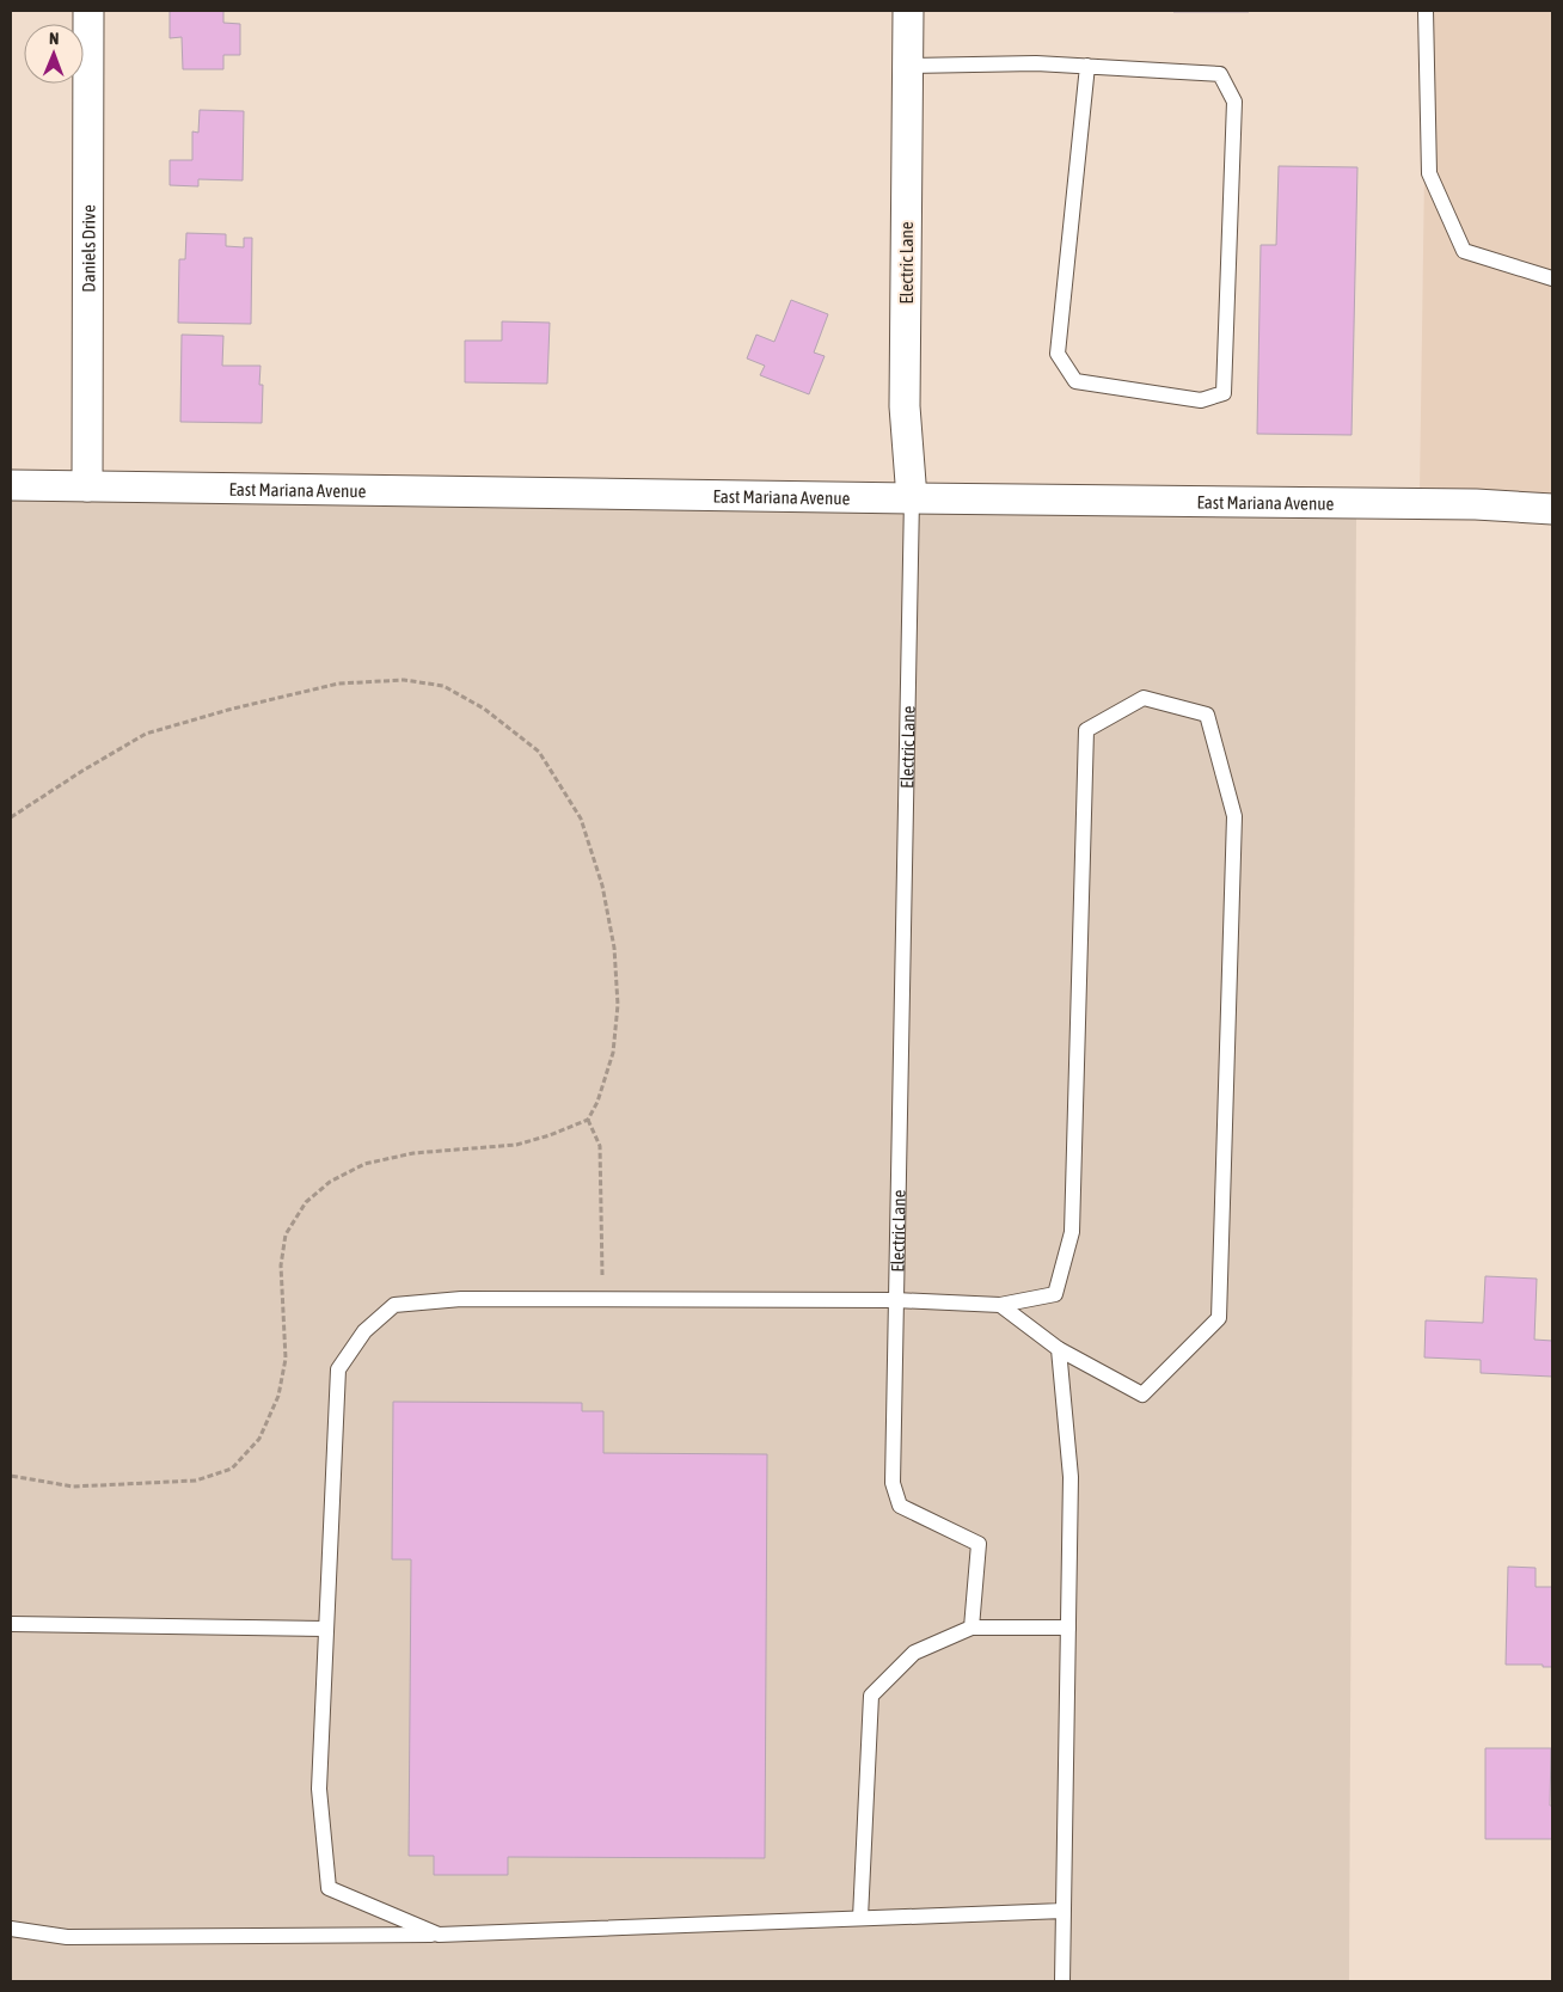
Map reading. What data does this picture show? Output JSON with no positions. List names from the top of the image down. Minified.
{"streets":{"street":["Daniels Drive","Electric Lane","East Mariana Avenue"]},"crossings":[["Daniels Drive","East Mariana Avenue"],["Electric Lane","East Mariana Avenue"]],"north":"top"}
